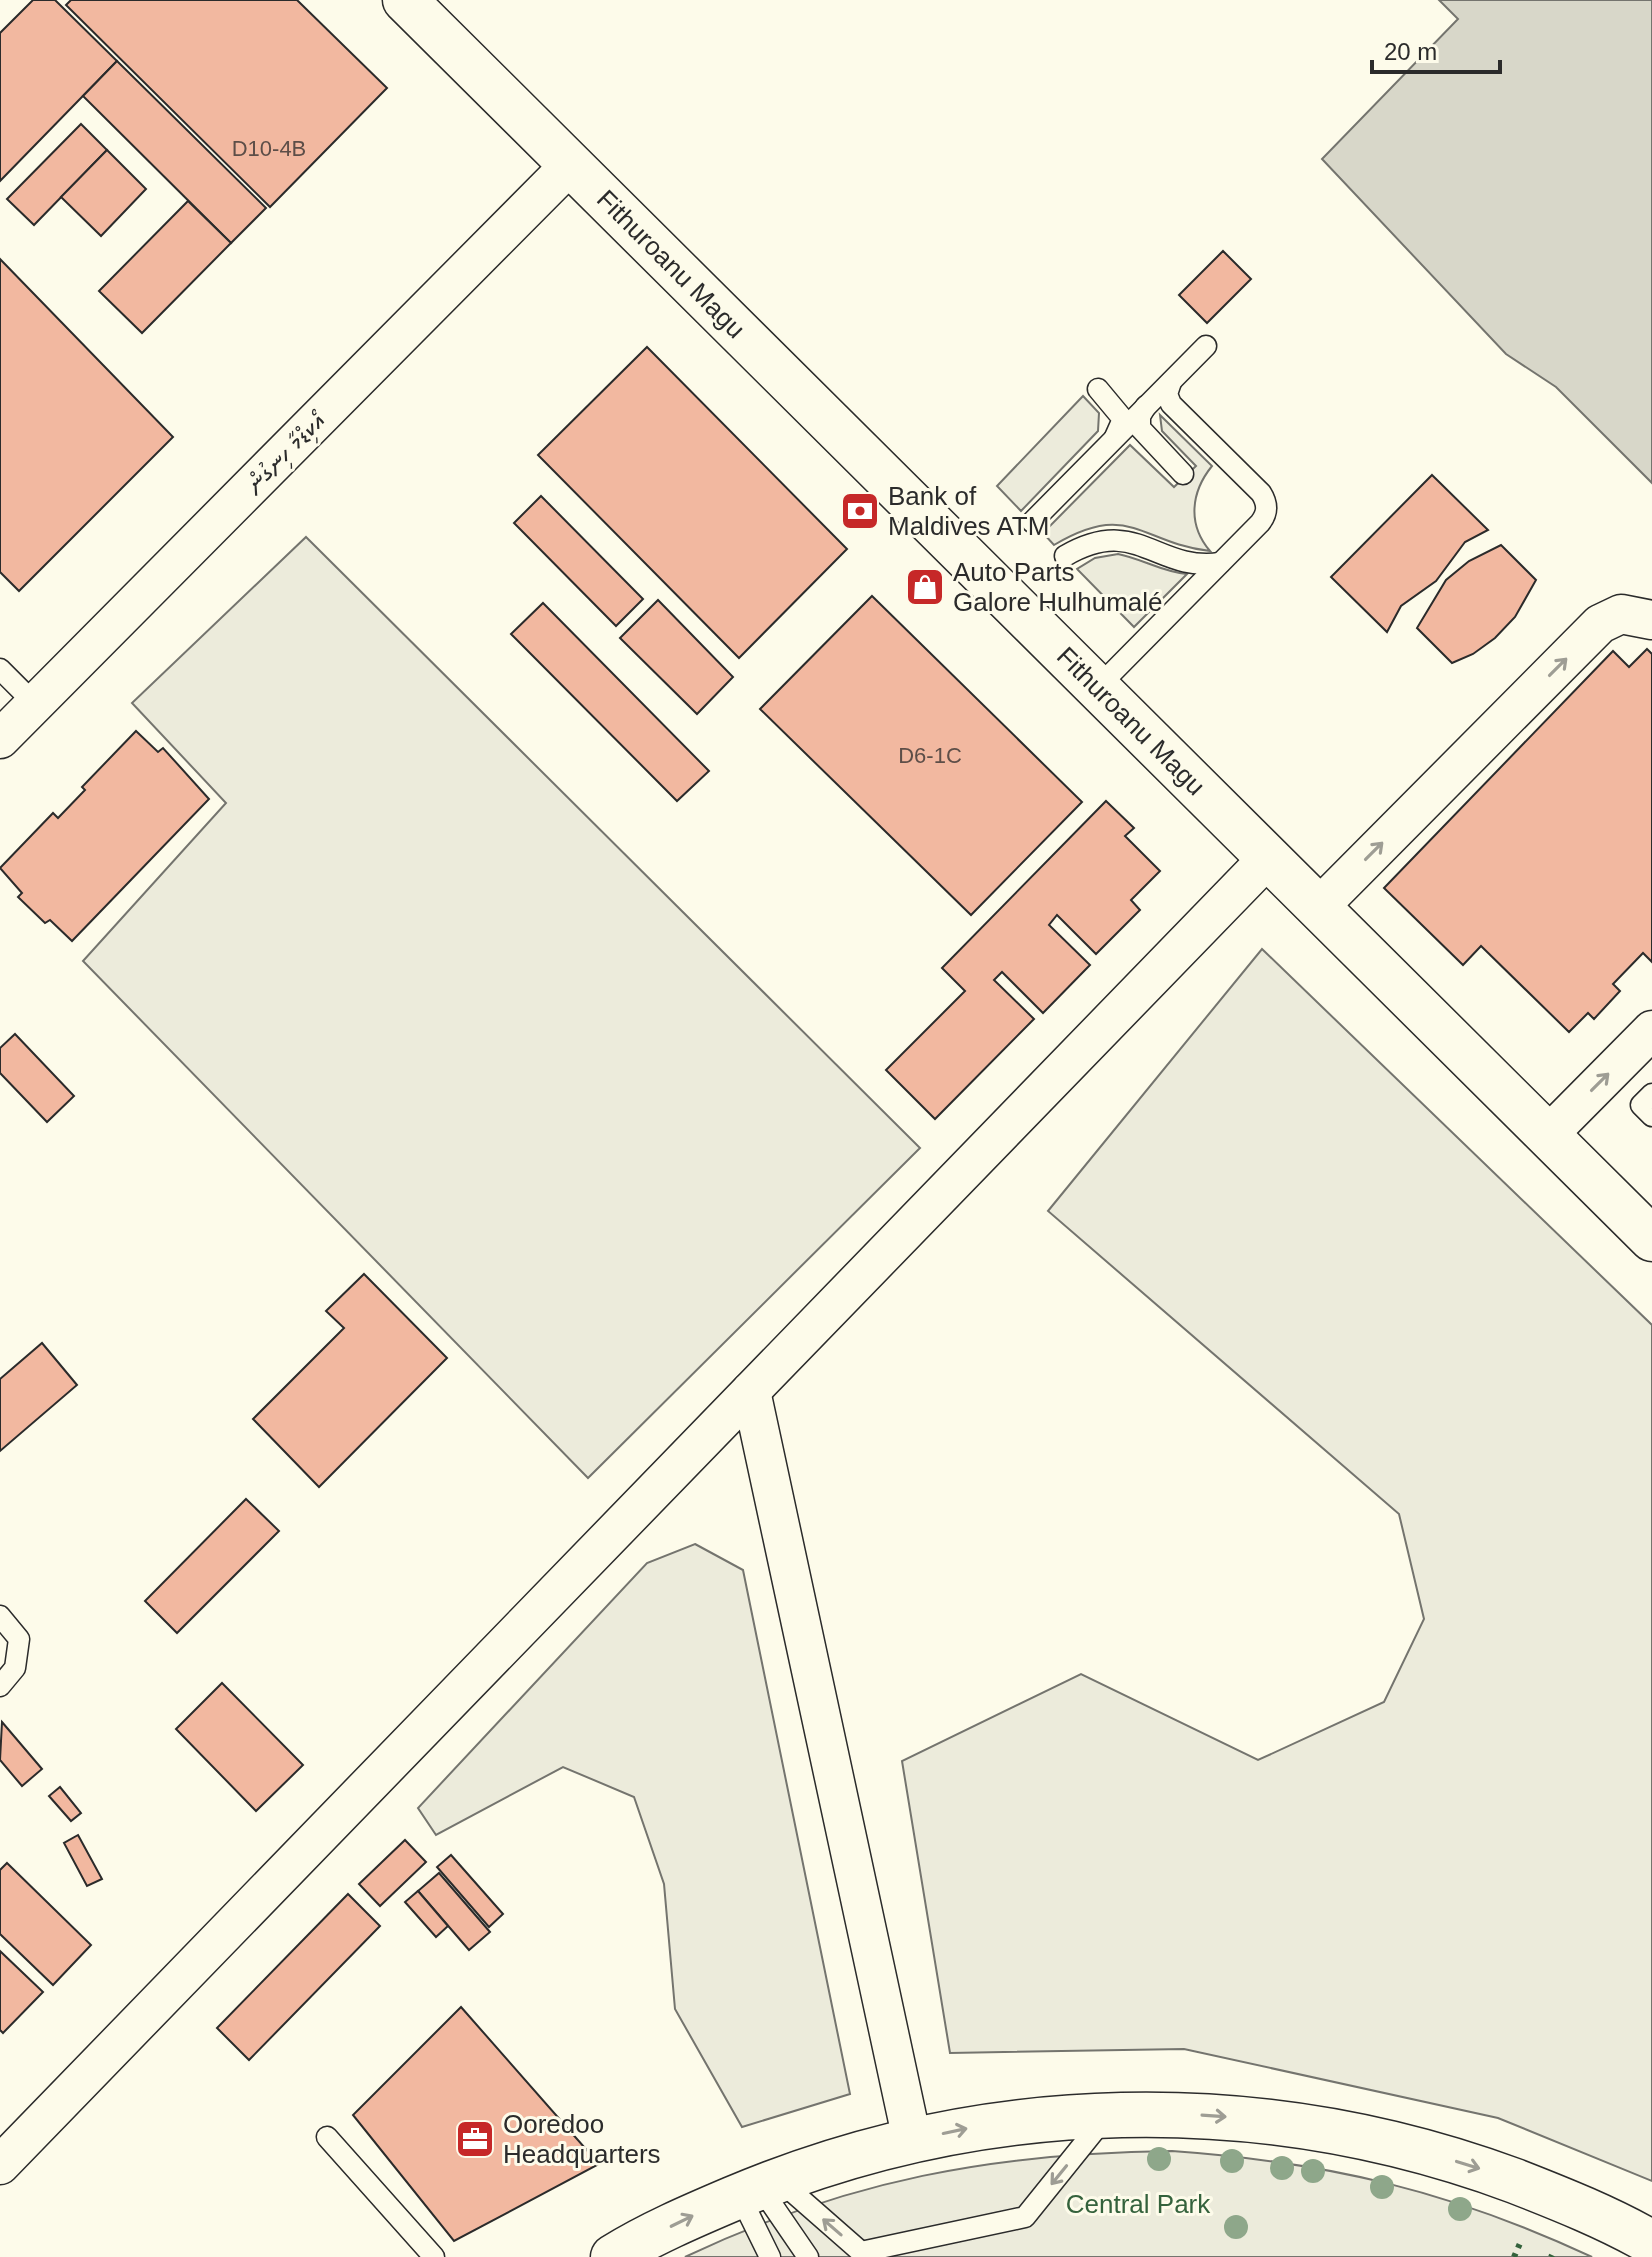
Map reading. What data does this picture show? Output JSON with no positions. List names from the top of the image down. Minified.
{"streets":{"street":["Fithuroanu Magu","އޯކިޑްމާ ހިނގުން"]},"crossings":[["Fithuroanu Magu","އޯކިޑްމާ ހިނގުން"]],"parks":["Central Park"],"places":{"bank":["Bank of Maldives ATM"],"shop":["Auto Parts Galore Hulhumalé"],"office":["Ooredoo Headquarters"]},"house_numbers":["D10-4B","D6-1C"],"scale_bar":"20 m"}
